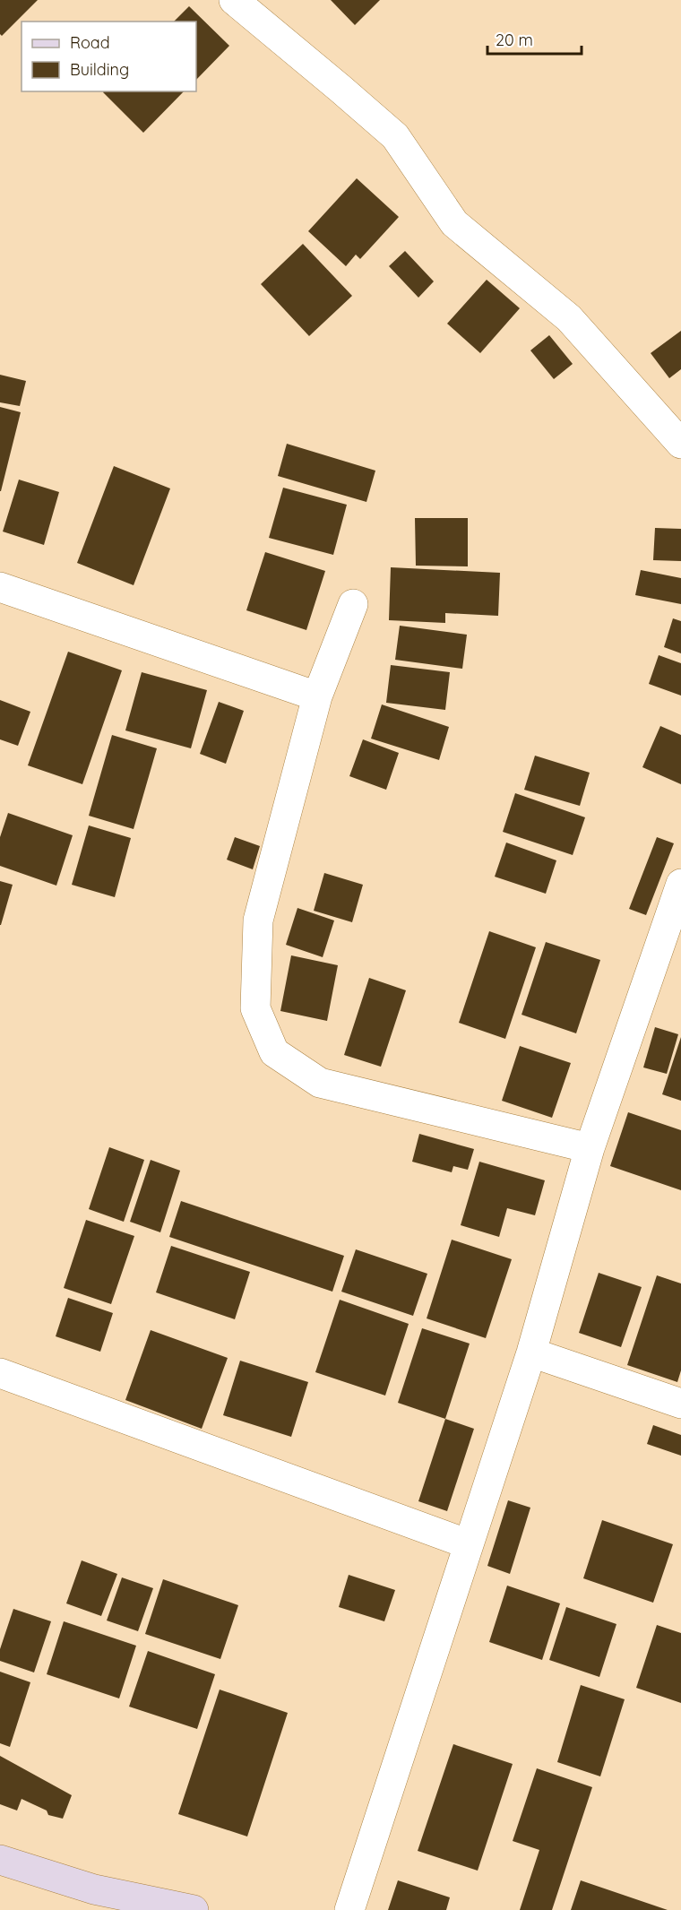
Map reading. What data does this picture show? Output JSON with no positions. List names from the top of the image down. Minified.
{"legend":["Road","Building"],"scale_bar":"20 m"}
